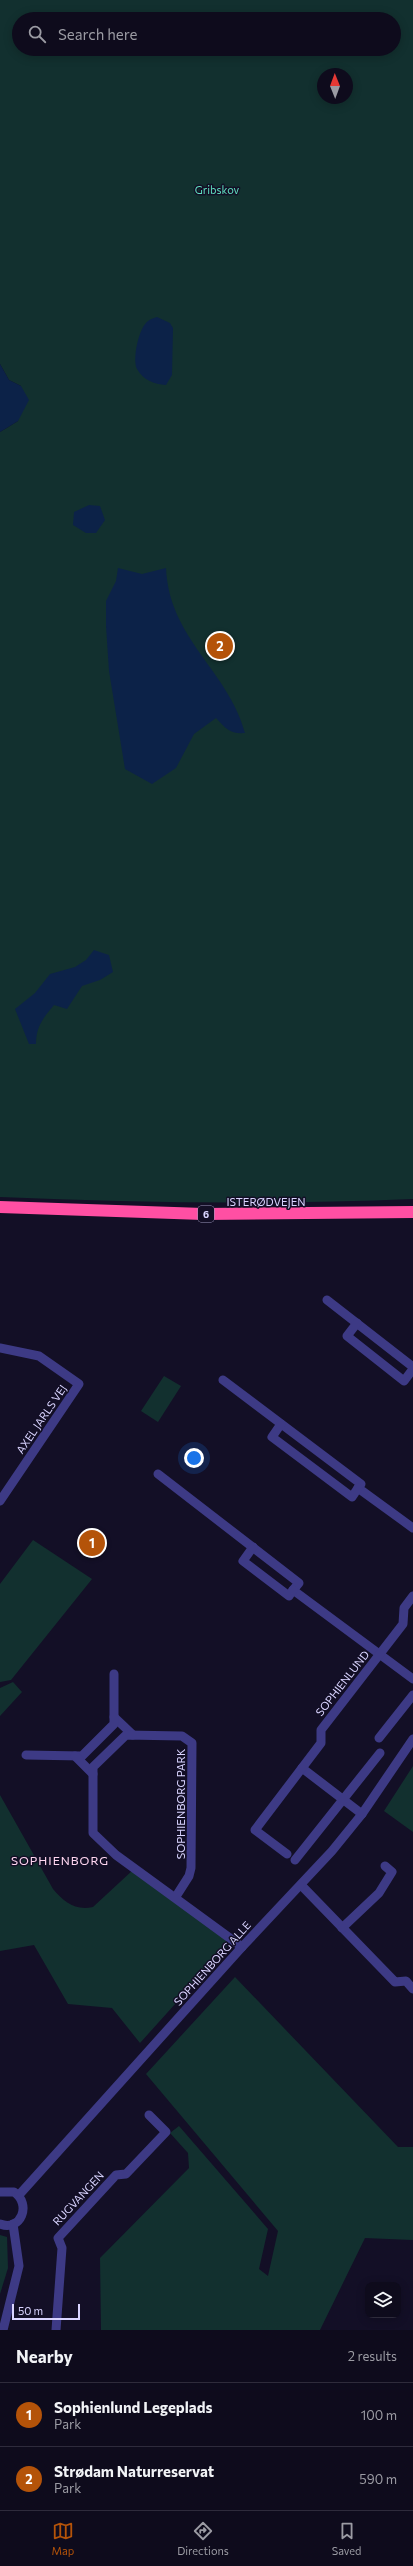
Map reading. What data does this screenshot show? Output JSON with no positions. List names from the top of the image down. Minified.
{"streets":{"highway":["ISTERØDVEJEN","6"],"street":["AXEL JARLS VEJ","SOPHIENLUND","SOPHIENBORG PARK","SOPHIENBORG ALLE","RUGVANGEN"]},"districts":["SOPHIENBORG"],"parks":["Gribskov"],"scale_bar":"50 m","north":"top","page":{"search":"Search here","pins":["2","1"],"scale":"50 m","heading":["Nearby","2 results"],"list":[{"mark":"1","name":"Sophienlund Legeplads","note":"Park","value":"100 m"},{"mark":"2","name":"Strødam Naturreservat","note":"Park","value":"590 m"}],"nav":["Map","Directions","Saved"]}}
